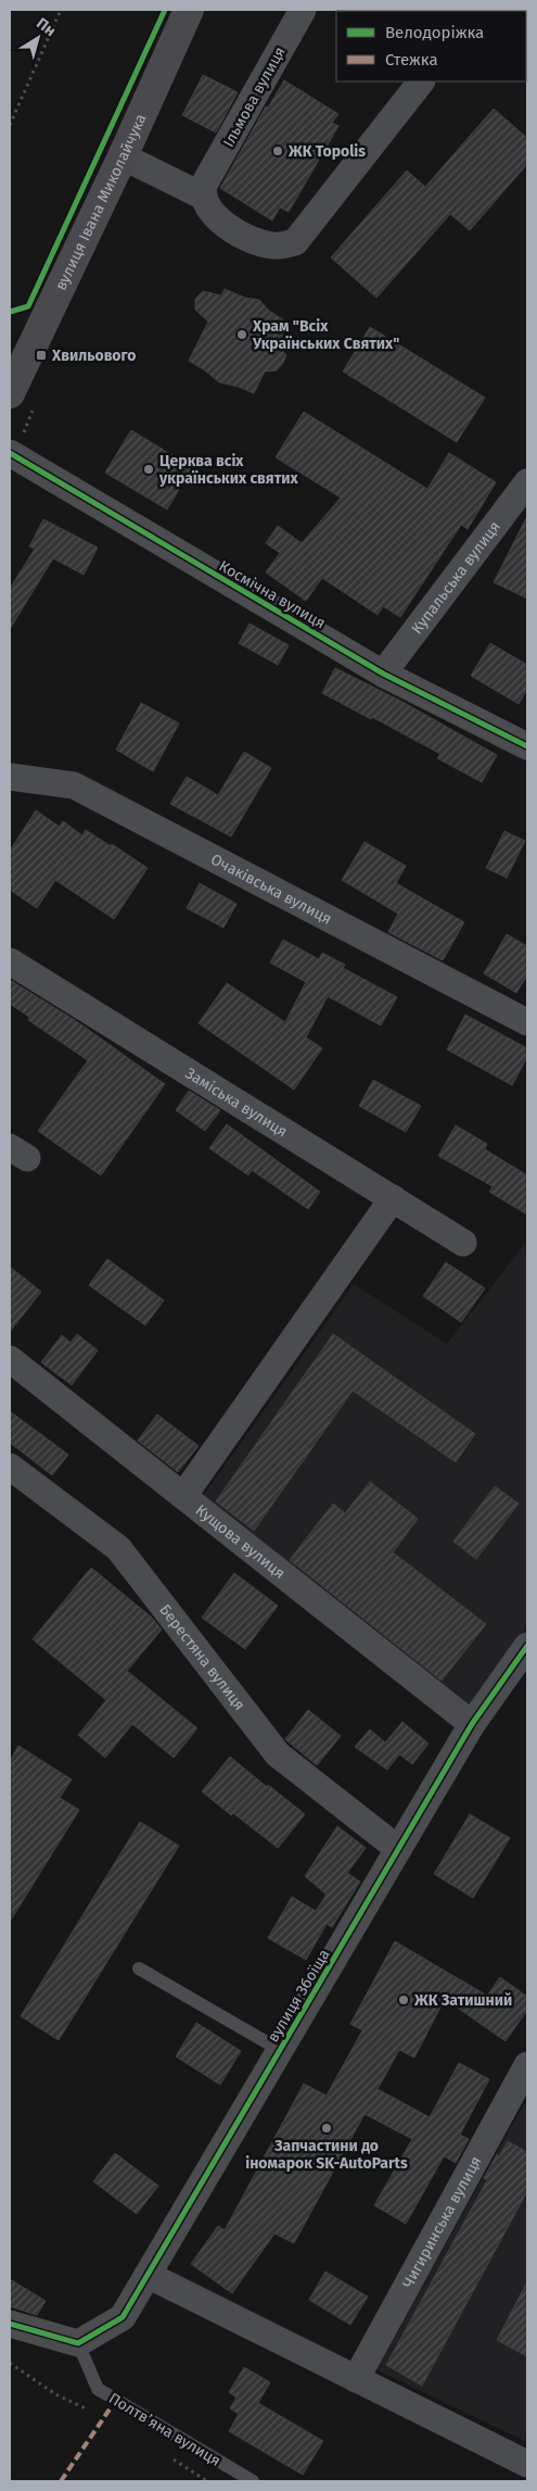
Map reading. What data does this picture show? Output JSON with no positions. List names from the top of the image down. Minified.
{"streets":{"main road":["вулиця Івана Миколайчука"],"street":["Ільмова вулиця","Купальська вулиця","Космічна вулиця","Очаківська вулиця","Заміська вулиця","Кущова вулиця","Берестяна вулиця","вулиця Збоїща","Чигиринська вулиця"],"lane":["Полтвʼяна вулиця"]},"crossings":[["Купальська вулиця","Космічна вулиця"],["Кущова вулиця","вулиця Збоїща"],["Берестяна вулиця","вулиця Збоїща"],["вулиця Збоїща","Полтвʼяна вулиця"]],"places":{"other":["ЖК Topolis","Храм \"Всіх Українських Святих\"","Церква всіх українських святих","ЖК Затишний","Запчастини до іномарок SK-AutoParts"],"transit":["Хвильового"]},"legend":["Велодоріжка","Стежка"],"north":"top right"}
